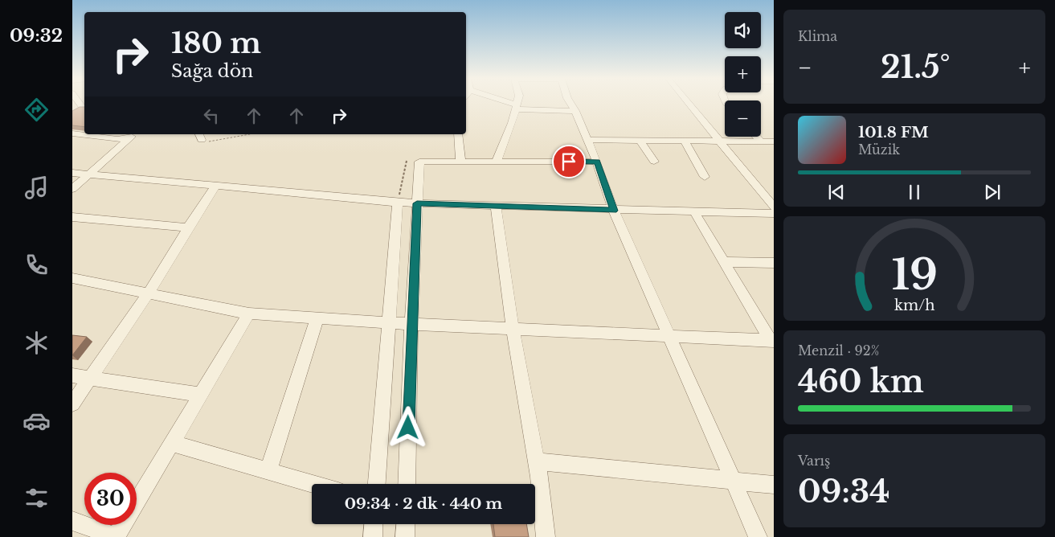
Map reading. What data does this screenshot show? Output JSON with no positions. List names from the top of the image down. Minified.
{"page":{"tabs":"09:32","tile":["Klima",["Menzil · 92%","460 km"],["Varış","09:34"]],"map_buttons":["+","−"],"turn":["180 m","Sağa dön"],"heat":["−","21.5°","+"],"song":["101.8 FM","Müzik"],"limit":"30","trip":"09:34 · 2 dk · 440 m","gauge":["19","km/h"]}}
